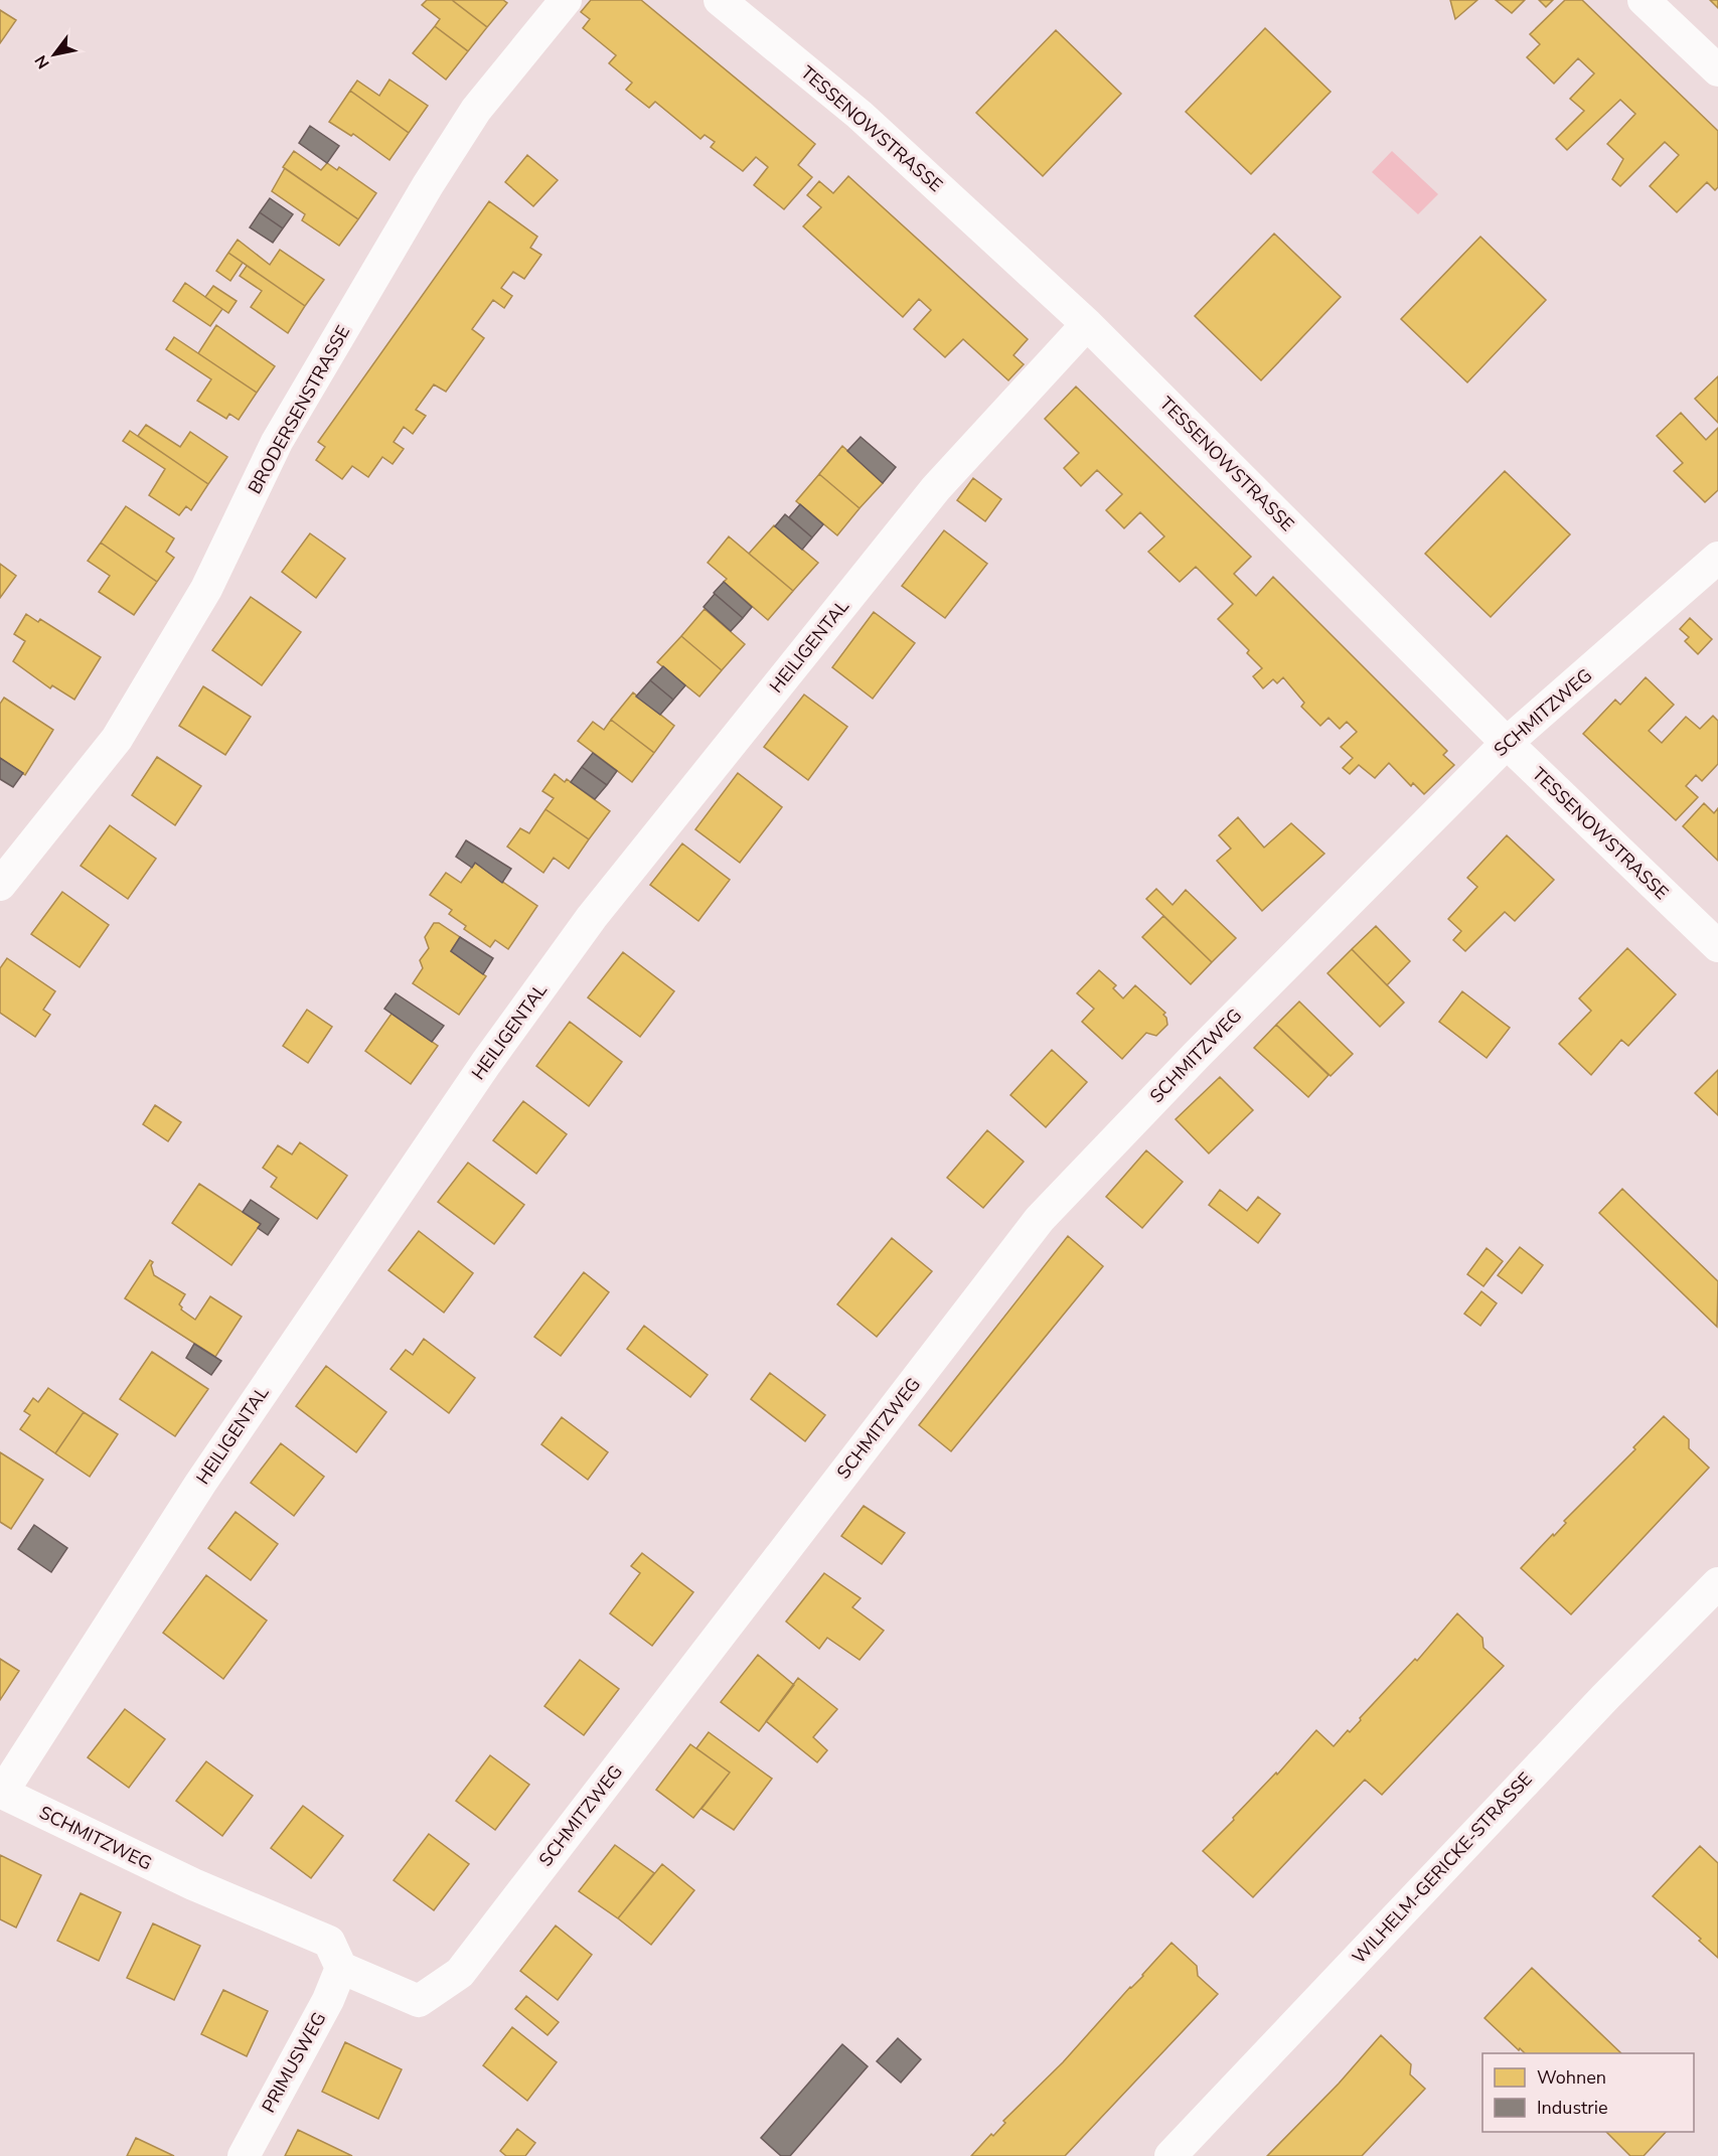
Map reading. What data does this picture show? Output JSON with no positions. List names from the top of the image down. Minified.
{"streets":{"street":["TESSENOWSTRASSE","BRODERSENSTRASSE","HEILIGENTAL","SCHMITZWEG","WILHELM-GERICKE-STRASSE","PRIMUSWEG"]},"crossings":[["TESSENOWSTRASSE","HEILIGENTAL"],["TESSENOWSTRASSE","SCHMITZWEG"],["HEILIGENTAL","SCHMITZWEG"],["SCHMITZWEG","PRIMUSWEG"]],"legend":["Wohnen","Industrie"],"north":"bottom left"}
